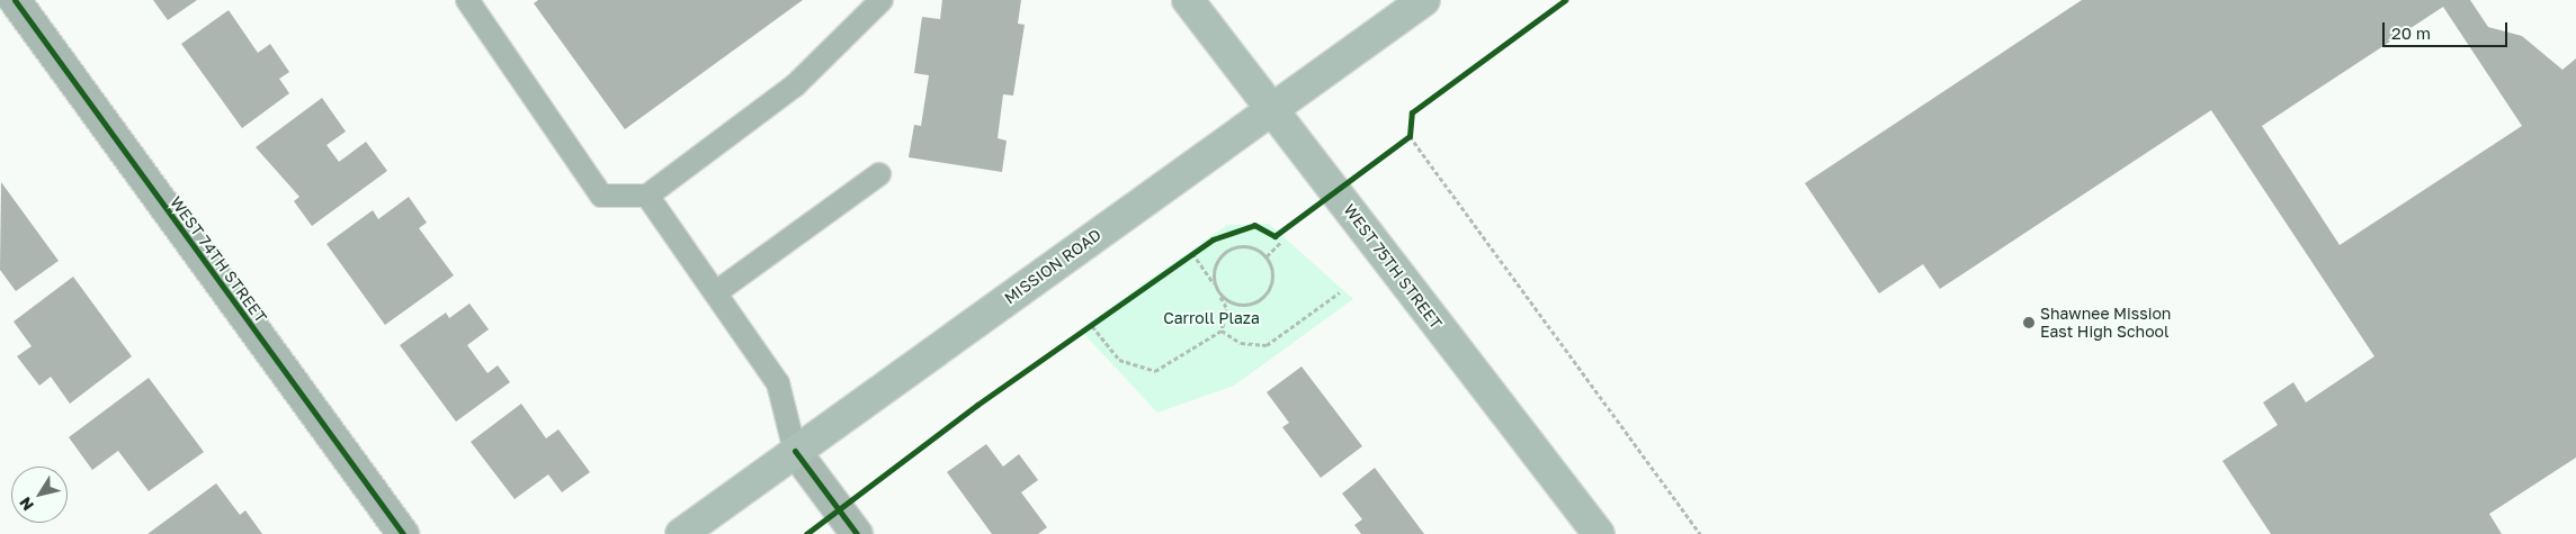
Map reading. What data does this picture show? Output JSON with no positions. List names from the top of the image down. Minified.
{"streets":{"main road":["MISSION ROAD","WEST 75TH STREET"],"street":["WEST 74TH STREET"]},"crossings":[["MISSION ROAD","WEST 75TH STREET"]],"parks":["Carroll Plaza"],"places":["Shawnee Mission East High School"],"scale_bar":"20 m","north":"bottom left"}
